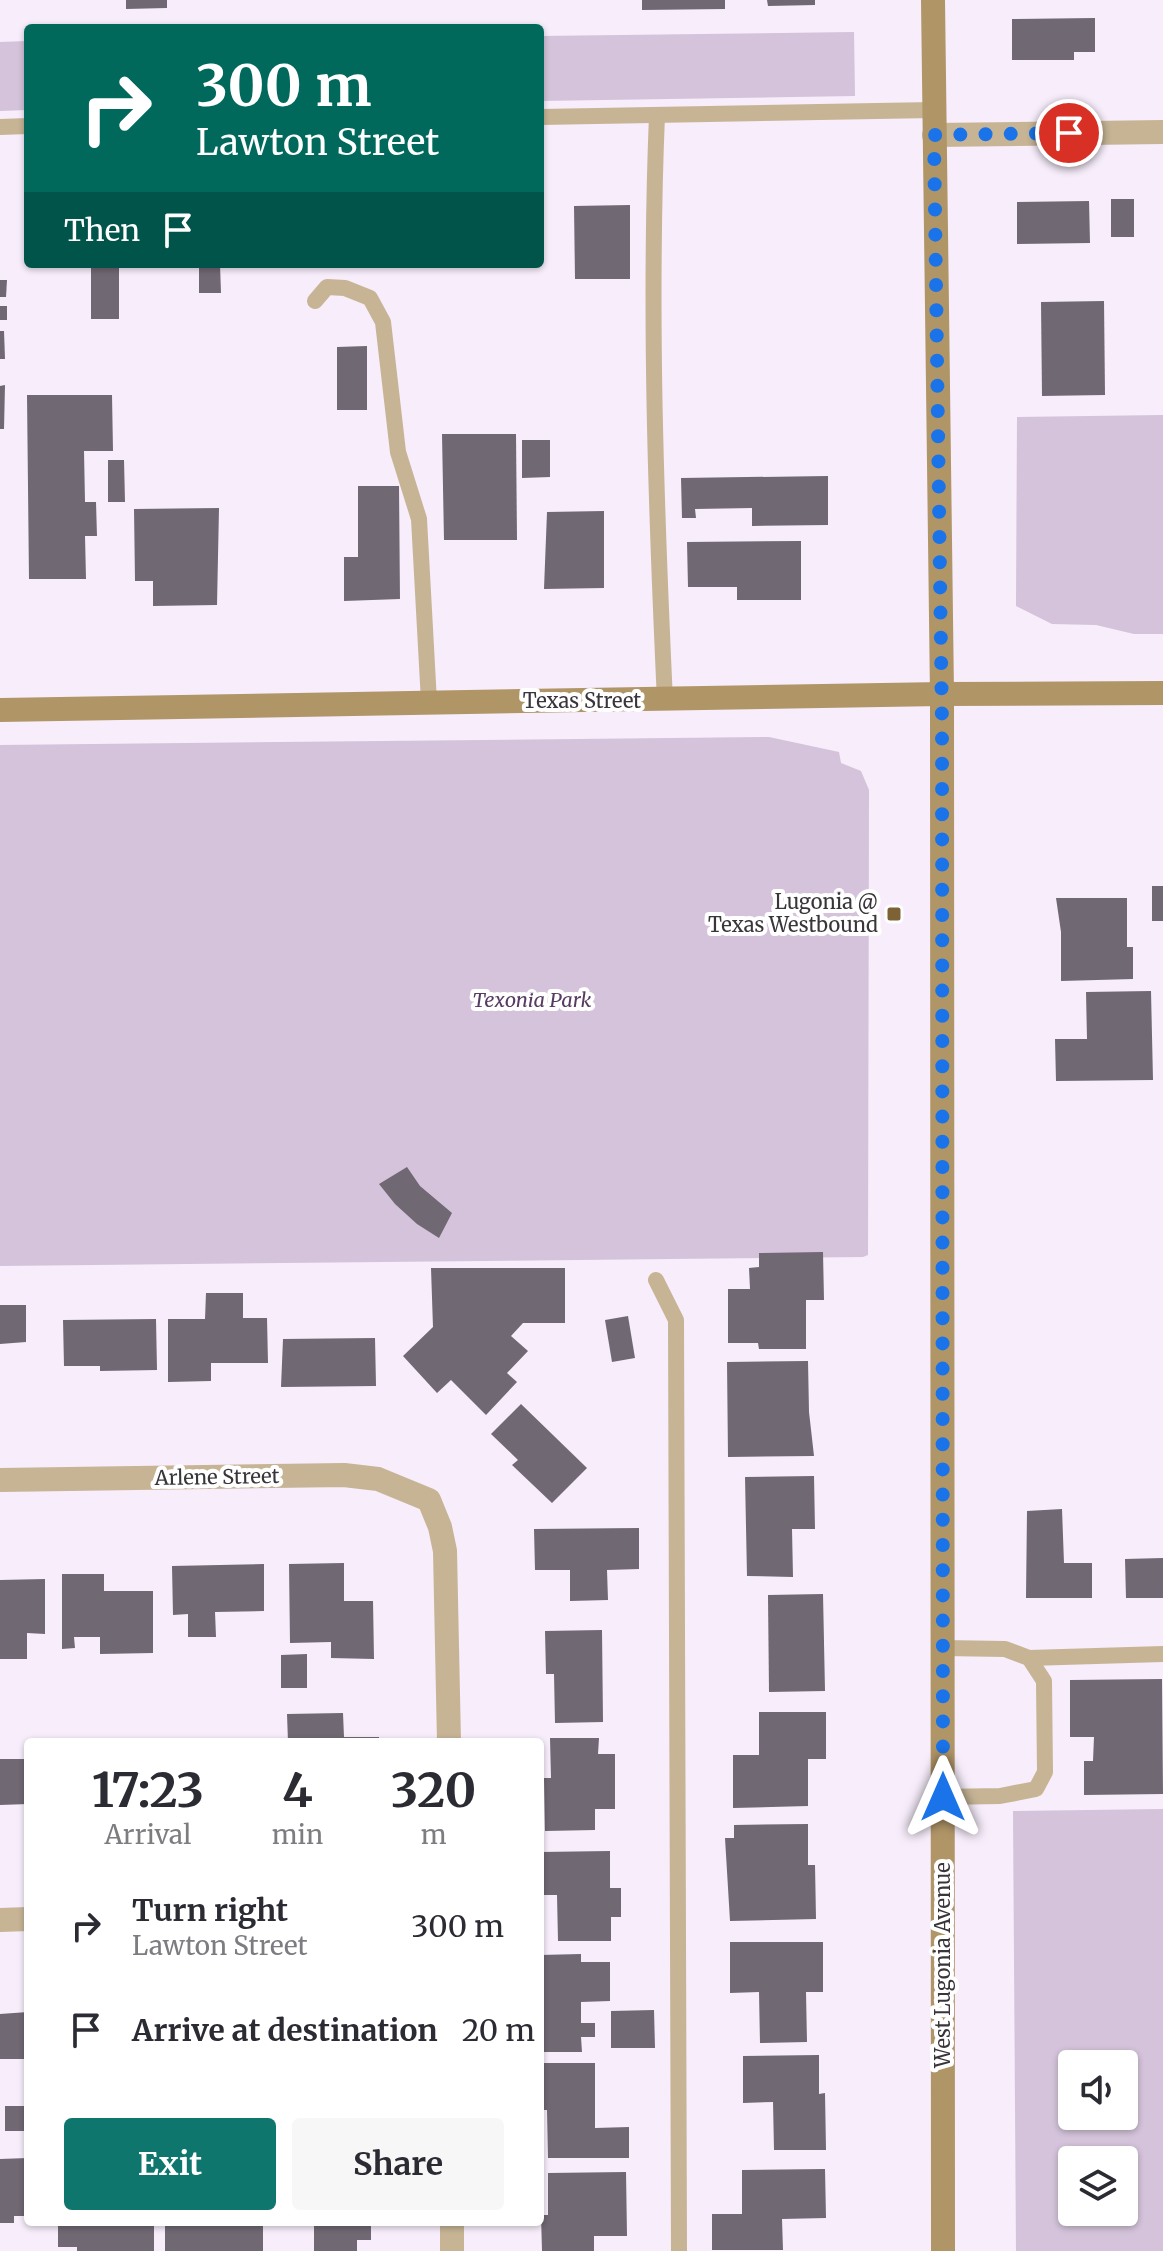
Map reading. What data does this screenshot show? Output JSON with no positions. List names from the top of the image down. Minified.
{"streets":{"main road":["Texas Street","West Lugonia Avenue"],"street":["Arlene Street"]},"crossings":[["Texas Street","West Lugonia Avenue"]],"parks":["Texonia Park"],"places":{"transit":["Lugonia @ Texas Westbound"]},"page":{"turn":["300 m","Lawton Street"],"then":"Then","eta":["17:23","Arrival","4","min","320","m"],"list":[{"name":"Turn right","note":"Lawton Street","value":"300 m"},{"name":"Arrive at destination","value":"20 m"}],"buttons":["Exit","Share"]}}
